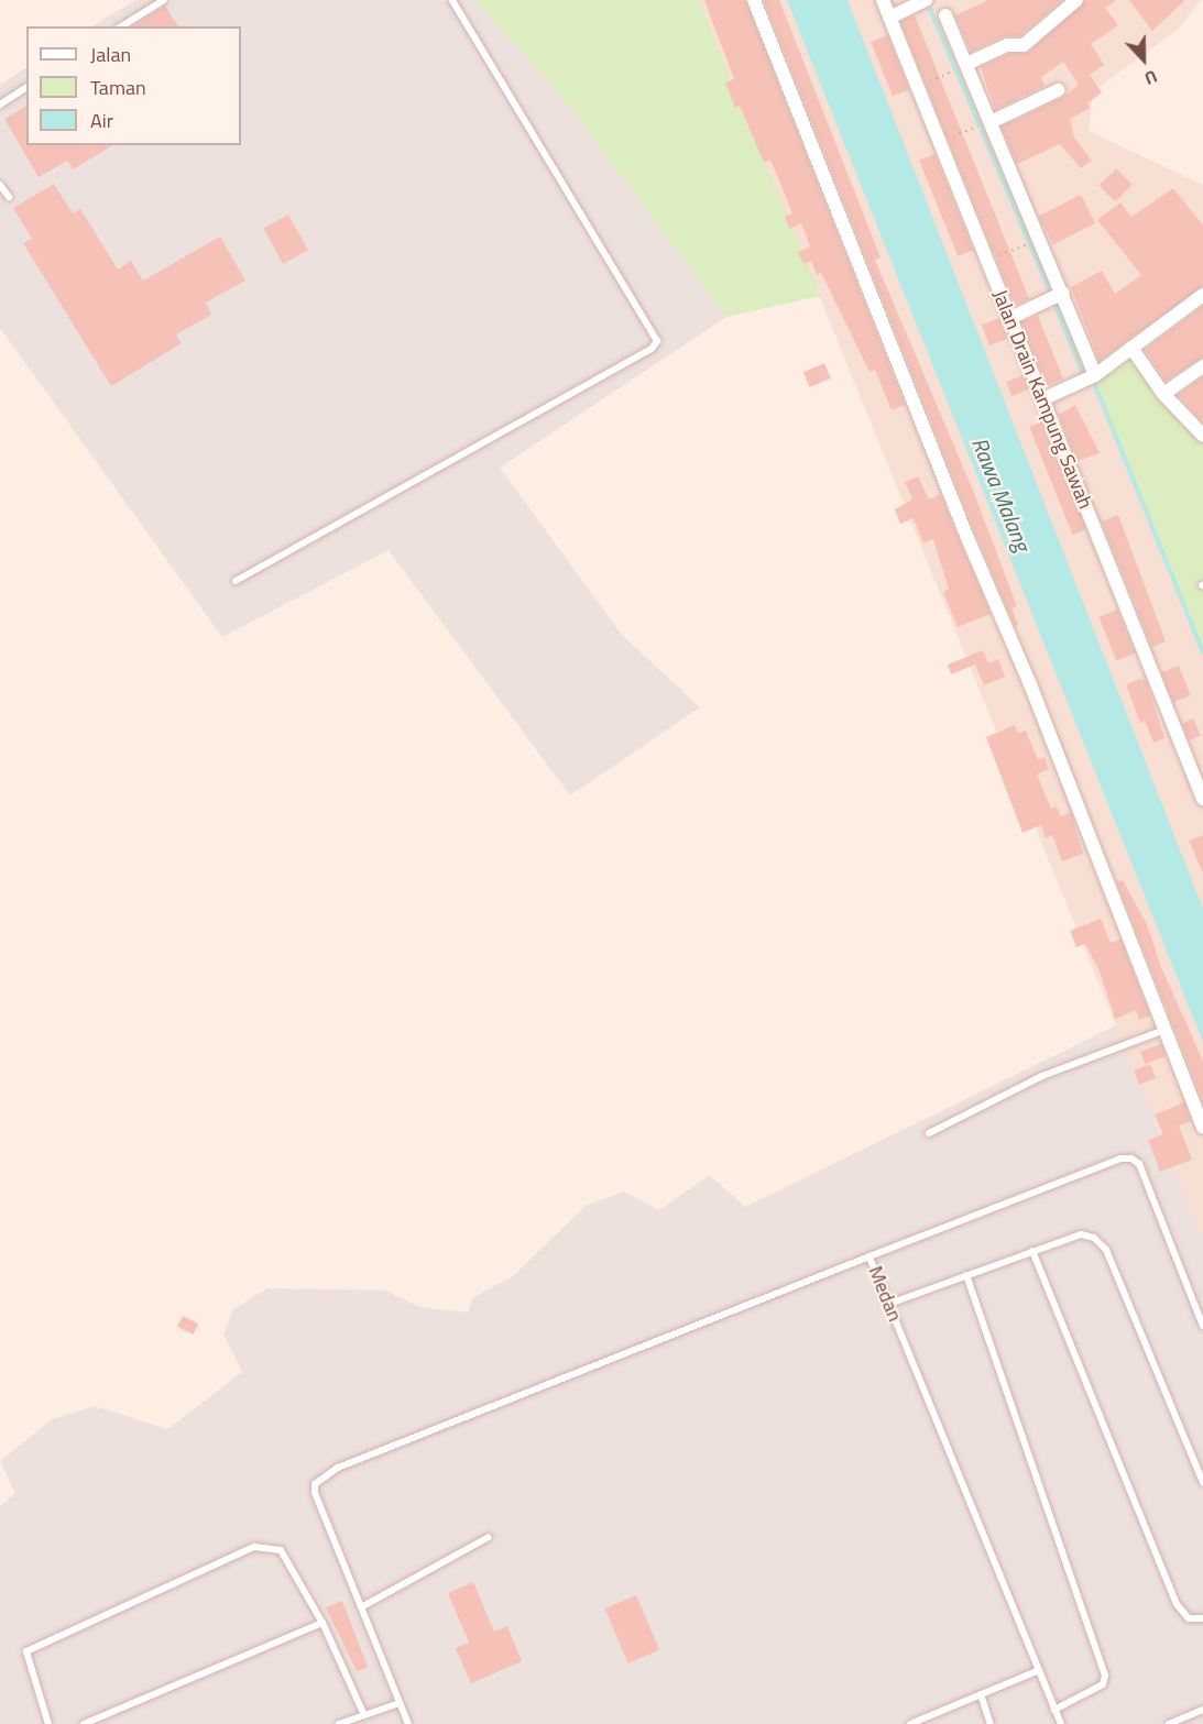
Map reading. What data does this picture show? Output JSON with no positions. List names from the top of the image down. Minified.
{"streets":{"street":["Jalan Drain Kampung Sawah"],"lane":["Medan"]},"water":["Rawa Malang"],"legend":["Jalan","Taman","Air"],"north":"bottom"}
